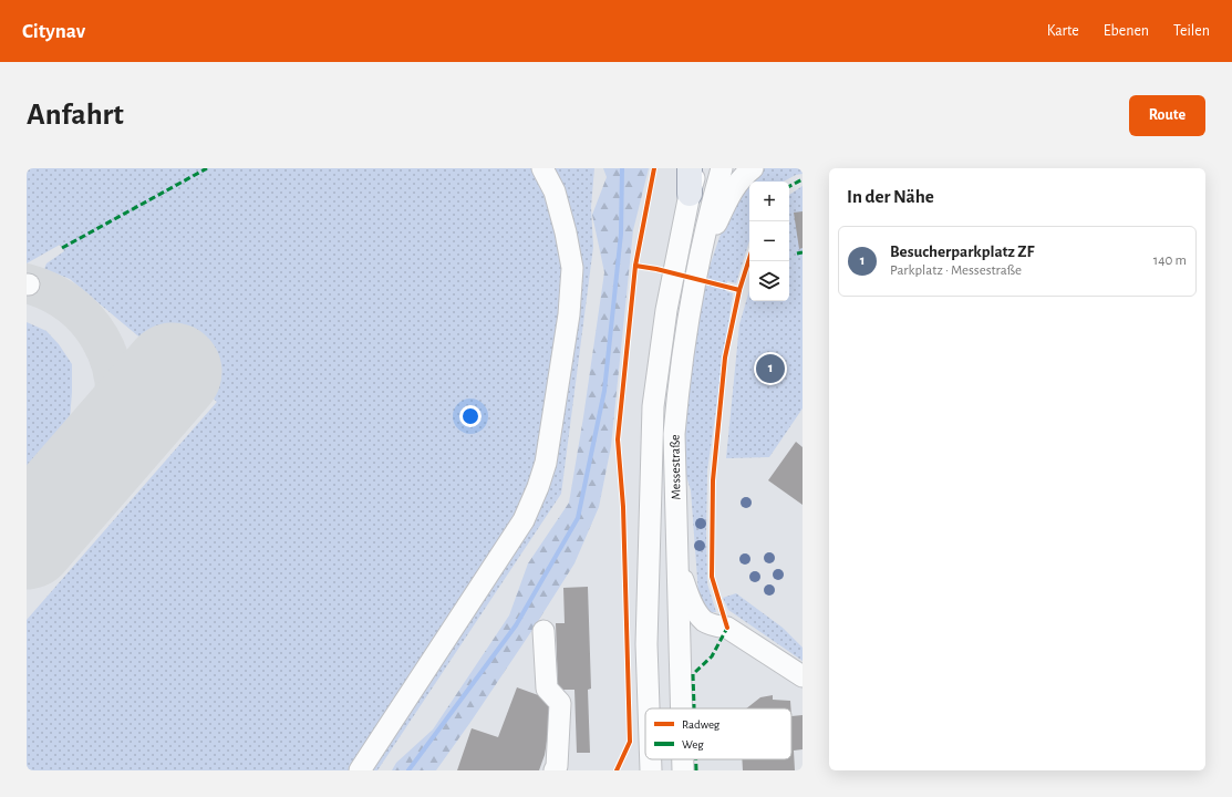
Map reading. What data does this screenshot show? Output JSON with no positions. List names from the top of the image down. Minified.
{"streets":{"street":["Messestraße"]},"legend":["Radweg","Weg"],"page":{"header":"Citynav","nav":["Karte","Ebenen","Teilen"],"buttons":"Route","title":"Anfahrt","heading":"In der Nähe","map_buttons":["+","−"],"list":[{"mark":"1","name":"Besucherparkplatz ZF","note":"Parkplatz · Messestraße","value":"140 m"}],"pins":"1"}}
